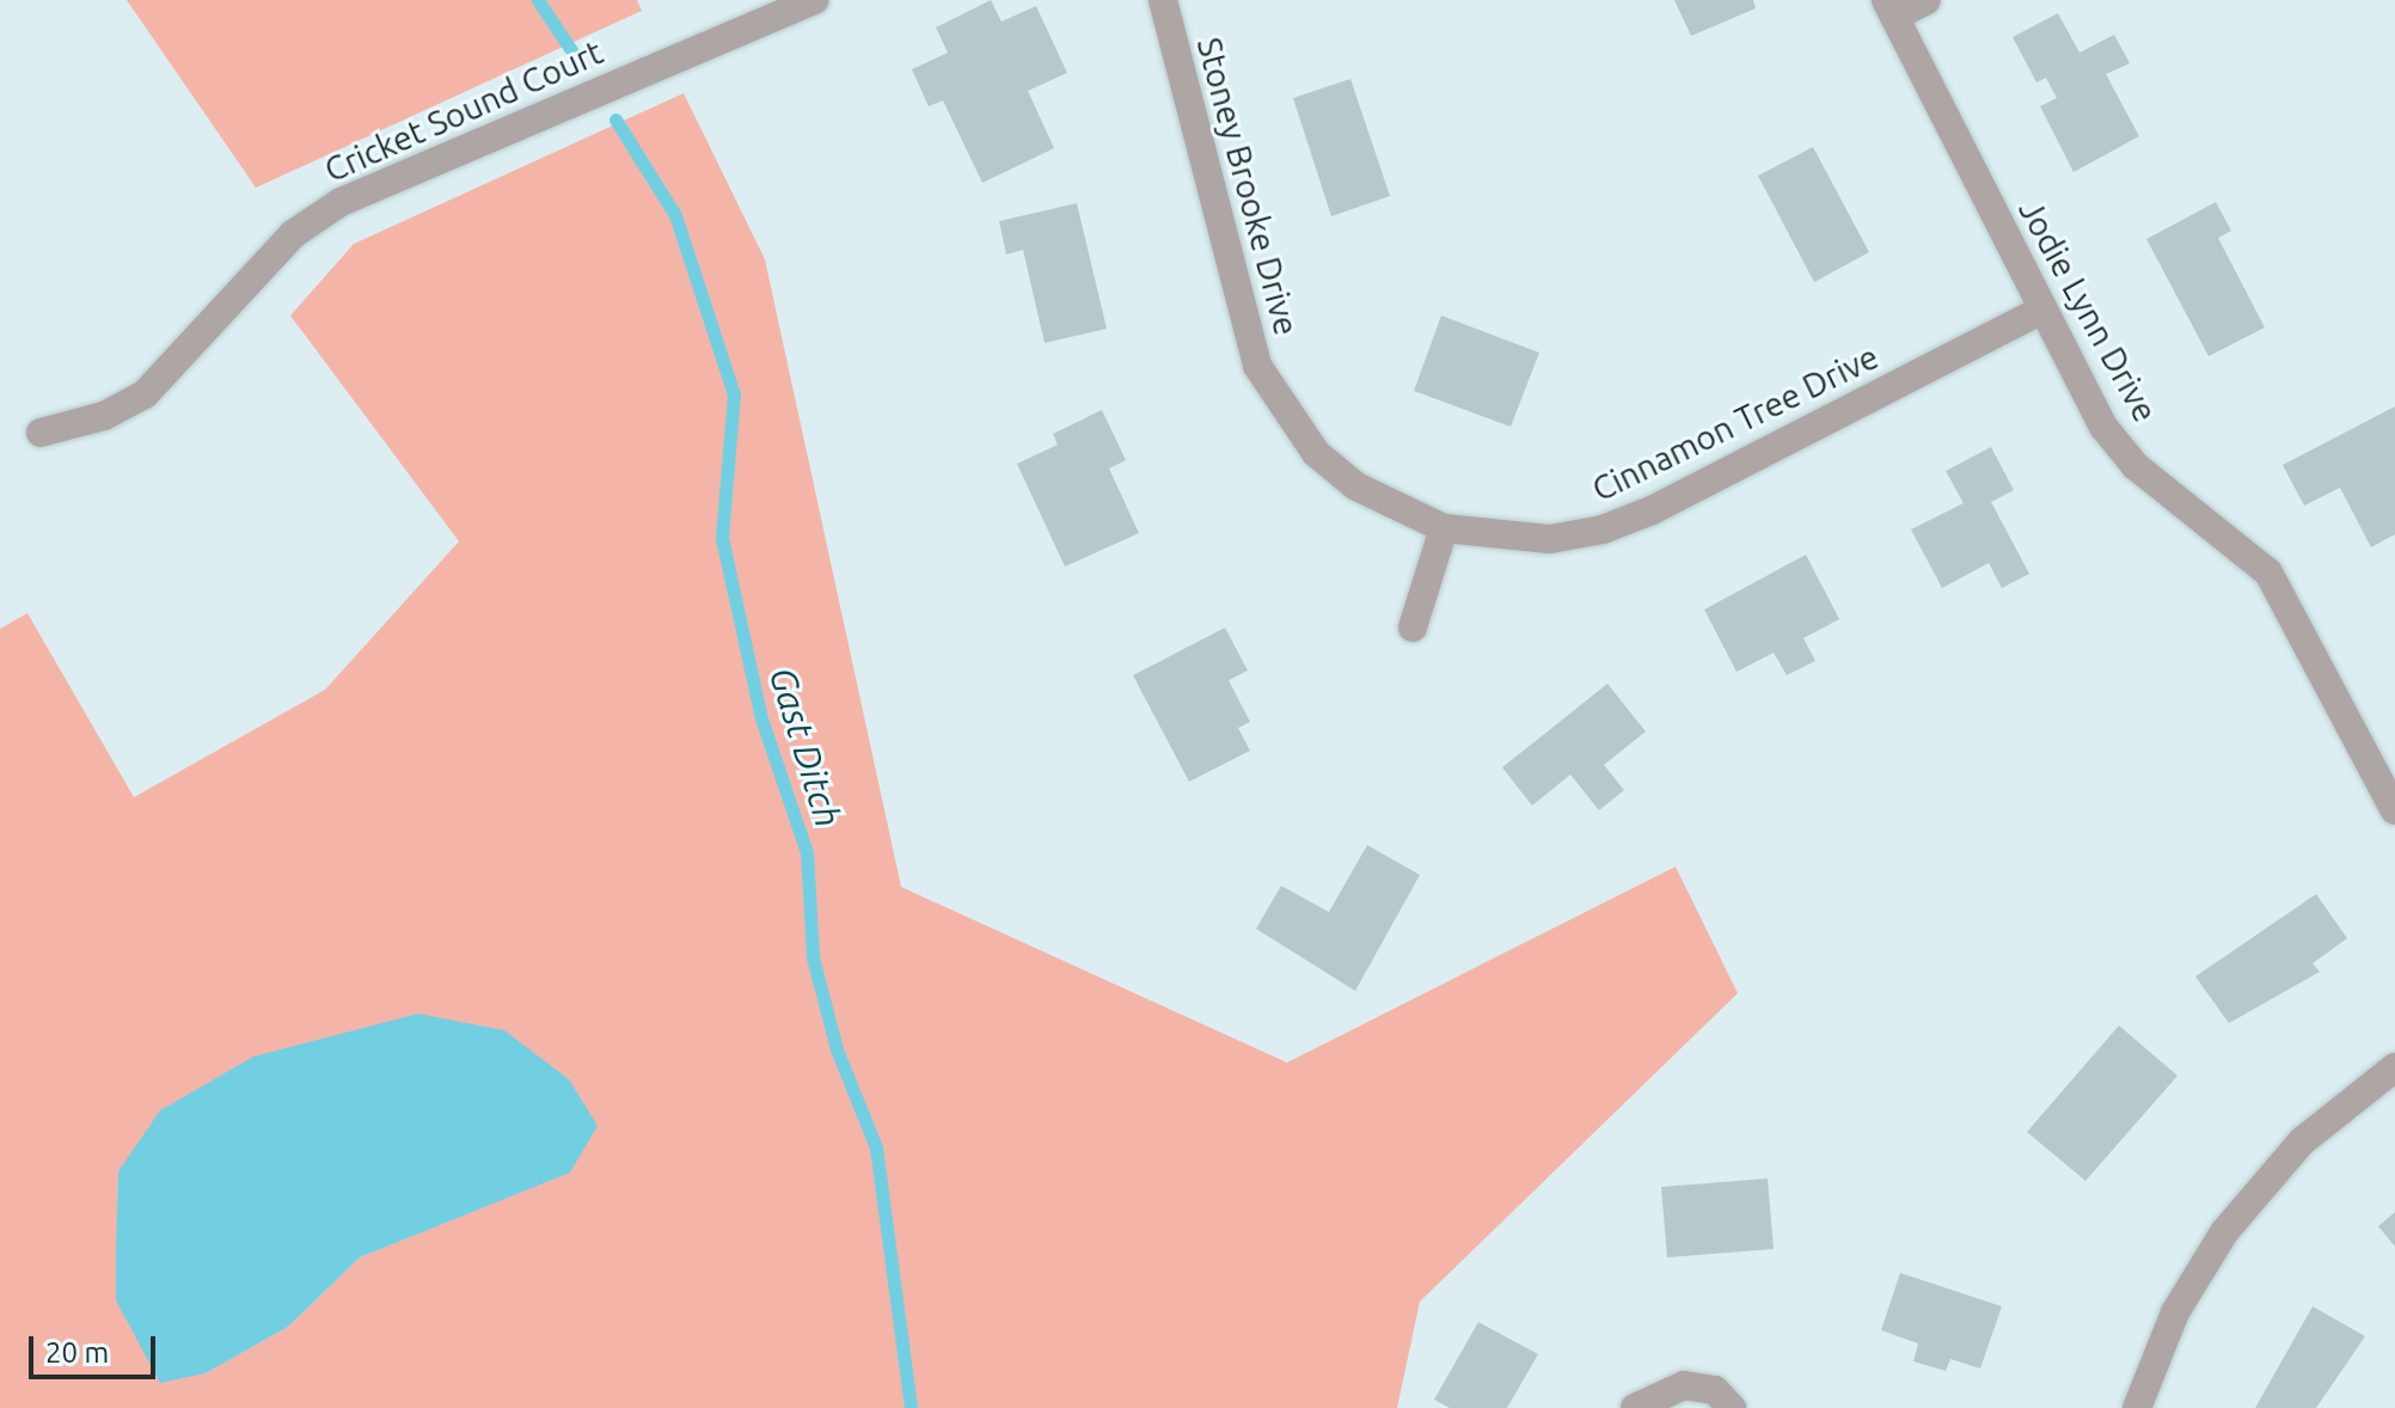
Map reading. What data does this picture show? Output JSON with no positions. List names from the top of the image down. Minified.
{"streets":{"street":["Cricket Sound Court","Stoney Brooke Drive","Jodie Lynn Drive","Cinnamon Tree Drive"]},"crossings":[["Stoney Brooke Drive","Cinnamon Tree Drive"],["Jodie Lynn Drive","Cinnamon Tree Drive"]],"water":["Gast Ditch"],"scale_bar":"20 m"}
